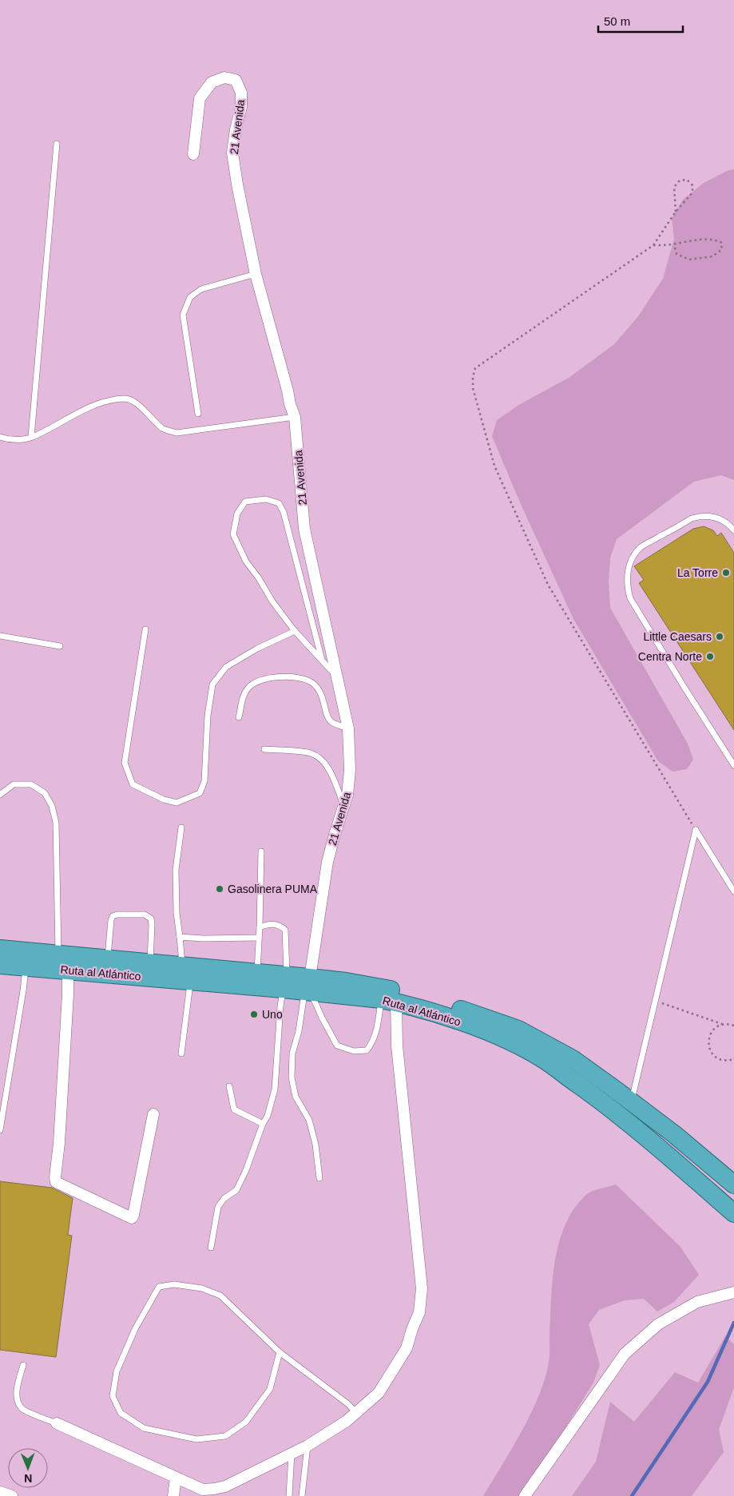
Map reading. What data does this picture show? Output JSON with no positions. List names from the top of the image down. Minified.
{"streets":{"highway":["Ruta al Atlántico"],"street":["21 Avenida"]},"crossings":[["21 Avenida","Ruta al Atlántico"]],"places":["La Torre","Little Caesars","Centra Norte","Gasolinera PUMA","Uno"],"scale_bar":"50 m","north":"bottom"}
